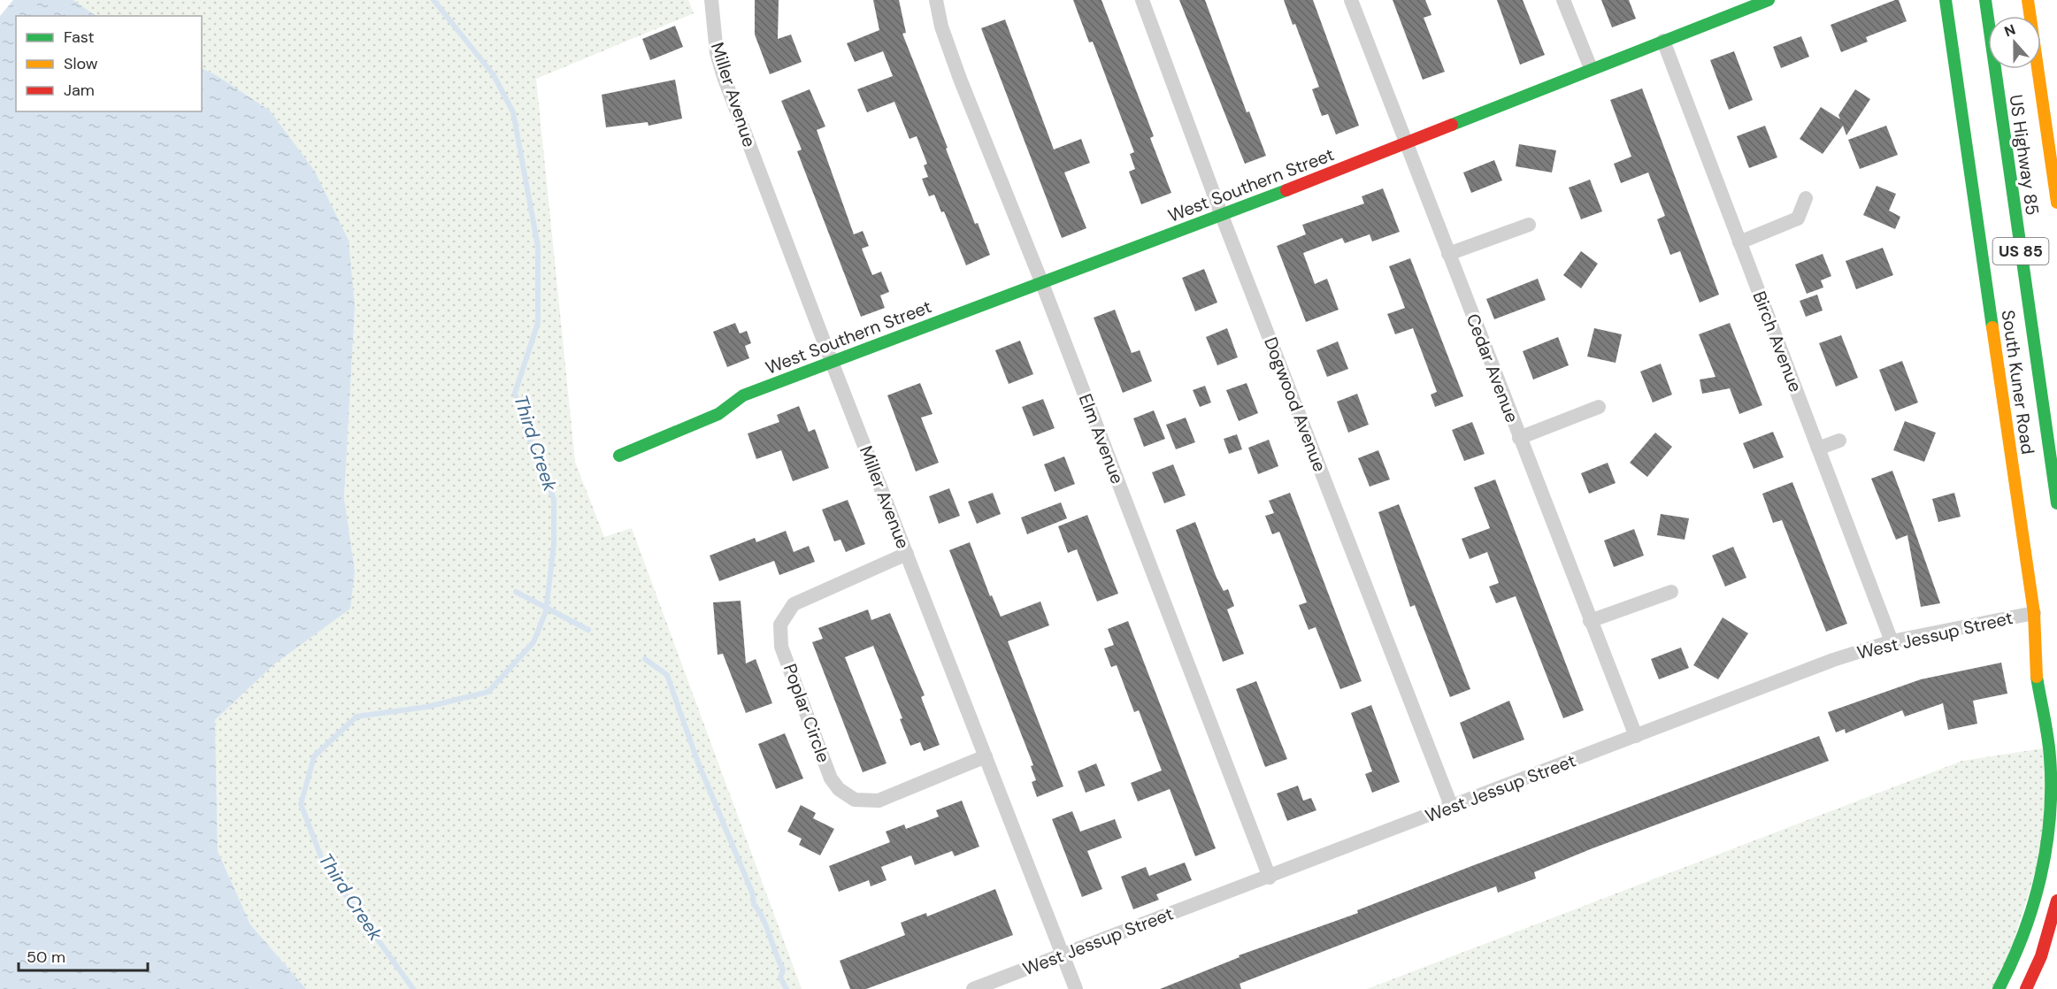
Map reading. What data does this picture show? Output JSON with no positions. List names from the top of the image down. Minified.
{"streets":{"main road":["US Highway 85","West Southern Street","US 85","South Kuner Road"],"street":["Miller Avenue","Birch Avenue","Cedar Avenue","Dogwood Avenue","Elm Avenue","West Jessup Street","Poplar Circle"]},"crossings":[["Miller Avenue","West Southern Street"],["Miller Avenue","West Jessup Street"],["Miller Avenue","Poplar Circle"],["West Southern Street","Birch Avenue"],["West Southern Street","Cedar Avenue"],["West Southern Street","Dogwood Avenue"],["West Southern Street","Elm Avenue"],["Birch Avenue","West Jessup Street"],["Cedar Avenue","West Jessup Street"],["South Kuner Road","West Jessup Street"],["Dogwood Avenue","West Jessup Street"],["Elm Avenue","West Jessup Street"]],"water":["Third Creek"],"legend":["Fast","Slow","Jam"],"scale_bar":"50 m","north":"top"}
